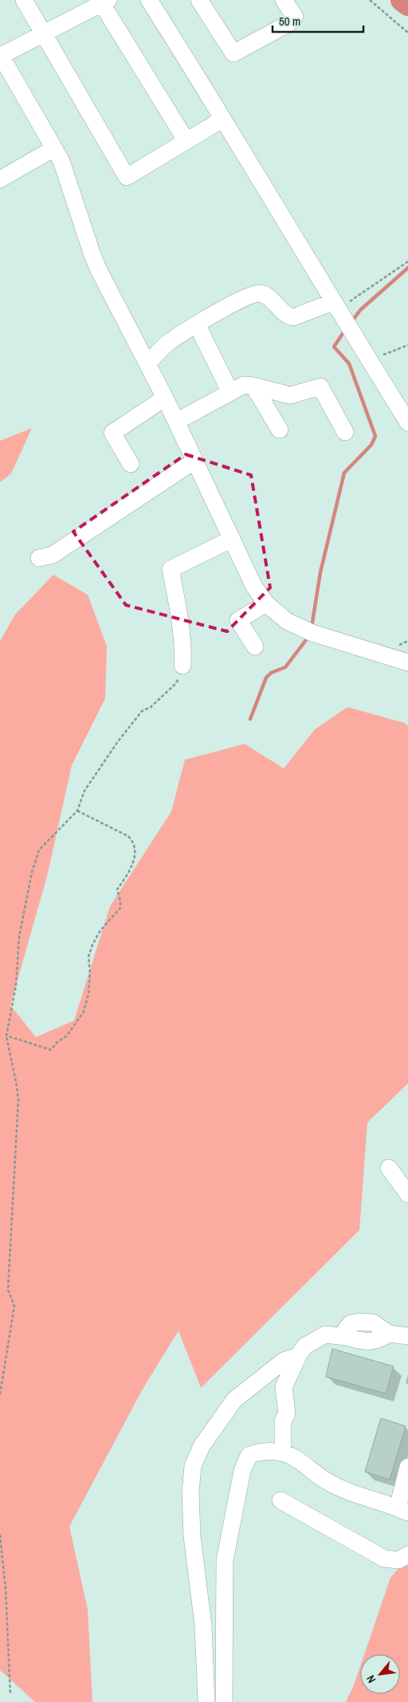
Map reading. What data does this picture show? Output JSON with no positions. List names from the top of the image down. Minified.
{"scale_bar":"50 m","north":"bottom left"}
